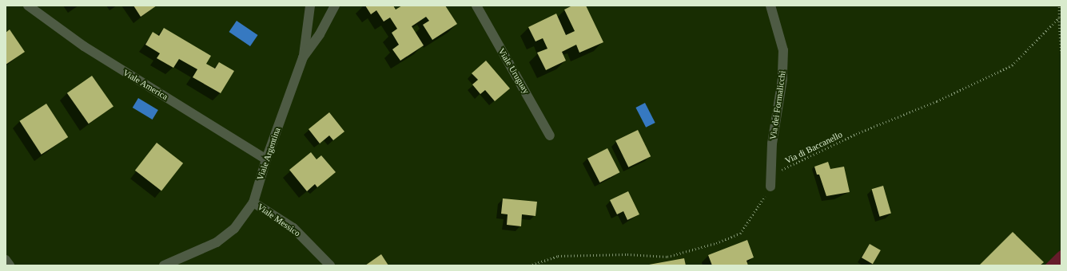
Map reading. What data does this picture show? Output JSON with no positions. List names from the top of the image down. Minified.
{"streets":{"street":["Viale Uruguay","Viale America","Via dei Formalicchi","Viale Argentina","Viale Messico"],"path":["Via di Baccanello"]},"crossings":[["Viale America","Viale Argentina"],["Via dei Formalicchi","Via di Baccanello"],["Viale Argentina","Viale Messico"]]}
